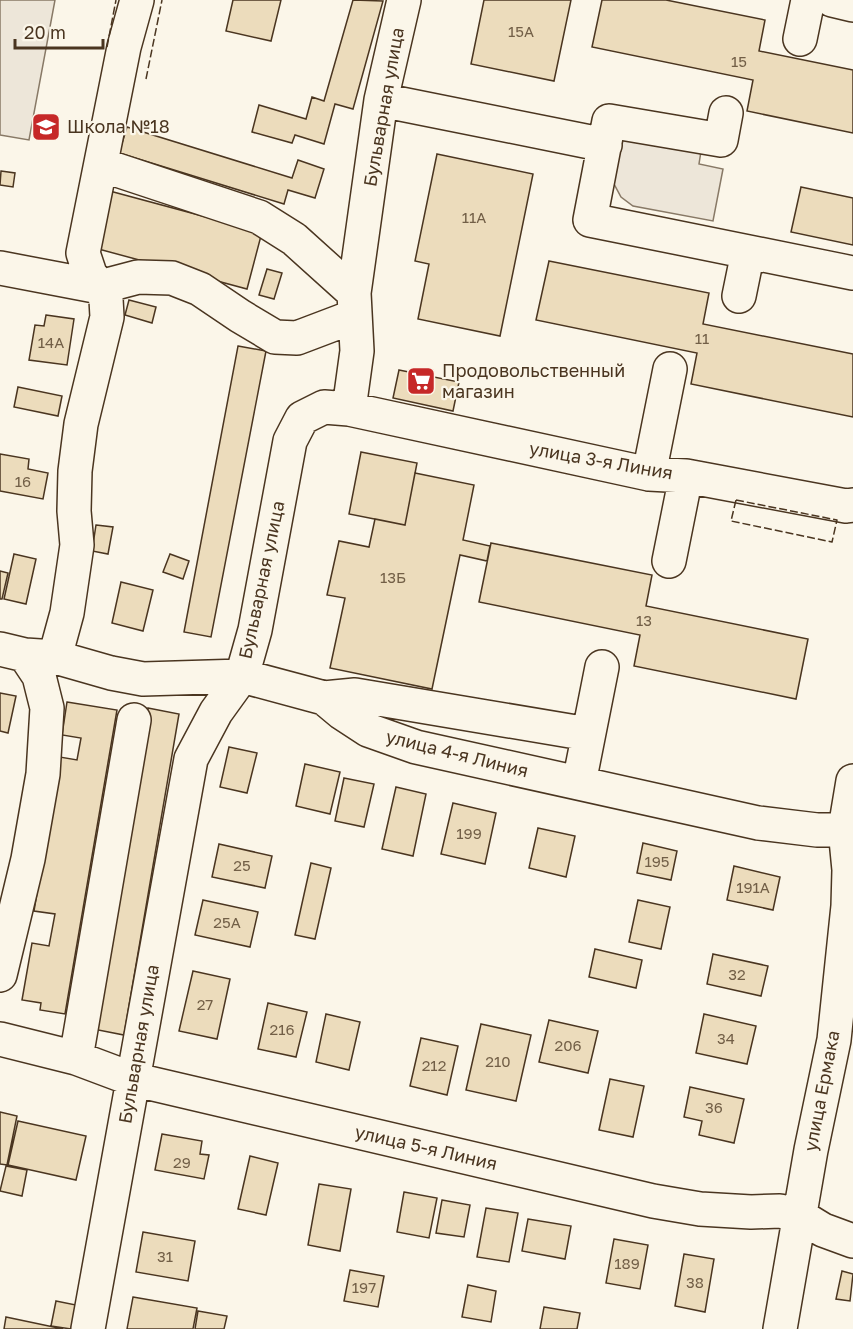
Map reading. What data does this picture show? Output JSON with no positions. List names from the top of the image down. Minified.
{"streets":{"street":["Бульварная улица","улица 3-я Линия","улица 4-я Линия","улица Ермака","улица 5-я Линия"]},"crossings":[["Бульварная улица","улица 3-я Линия"],["Бульварная улица","улица 4-я Линия"],["Бульварная улица","улица 5-я Линия"],["улица 4-я Линия","улица Ермака"],["улица Ермака","улица 5-я Линия"]],"places":{"school or university":["Школа №18"],"supermarket":["Продовольственный магазин"]},"house_numbers":["15А","15","11А","11","14А","16","13Б","13","199","195","25","191А","25А","32","27","216","34","206","210","212","36","29","31","189","38","197"],"scale_bar":"20 m"}
